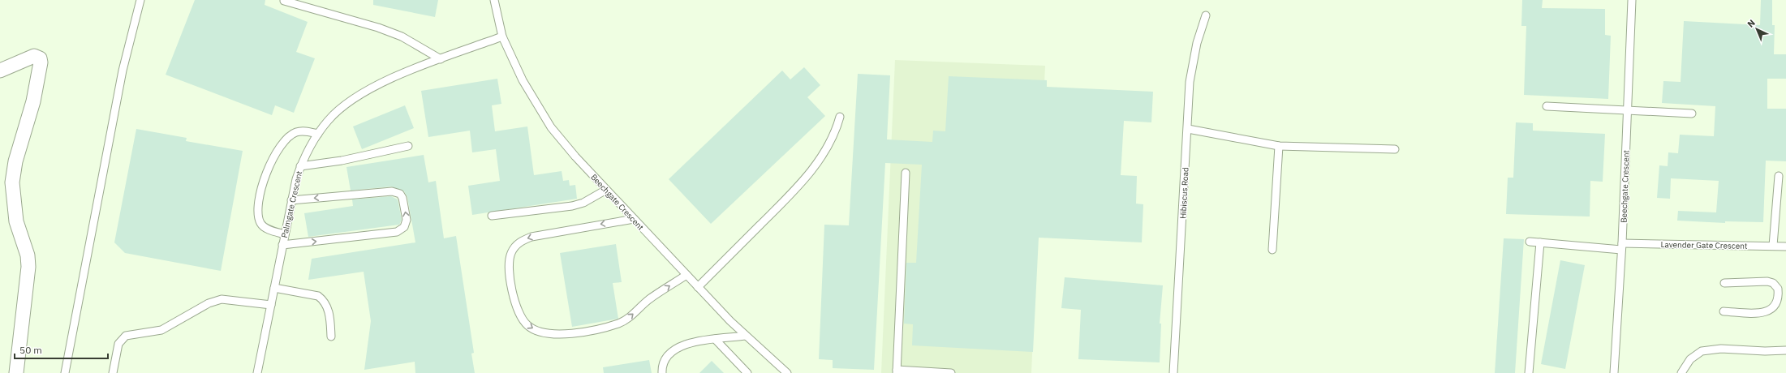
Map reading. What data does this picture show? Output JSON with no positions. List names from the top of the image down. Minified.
{"streets":{"lane":["Beechgate Crescent","Hibiscus Road","Palmgate Crescent","Lavender Gate Crescent"]},"crossings":[["Beechgate Crescent","Palmgate Crescent"],["Beechgate Crescent","Lavender Gate Crescent"]],"scale_bar":"50 m","north":"top left"}
